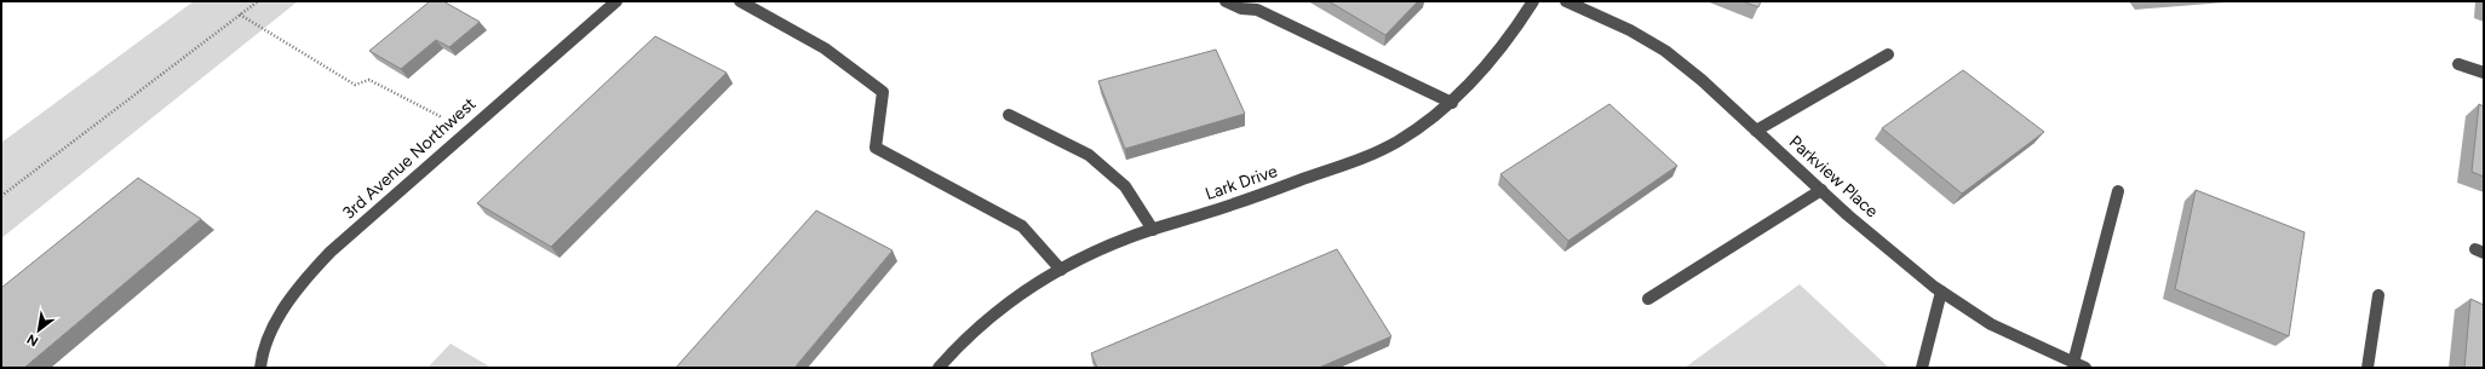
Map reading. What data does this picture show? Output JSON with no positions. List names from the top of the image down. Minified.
{"streets":{"street":["3rd Avenue Northwest","Parkview Place","Lark Drive"]},"north":"bottom left"}
